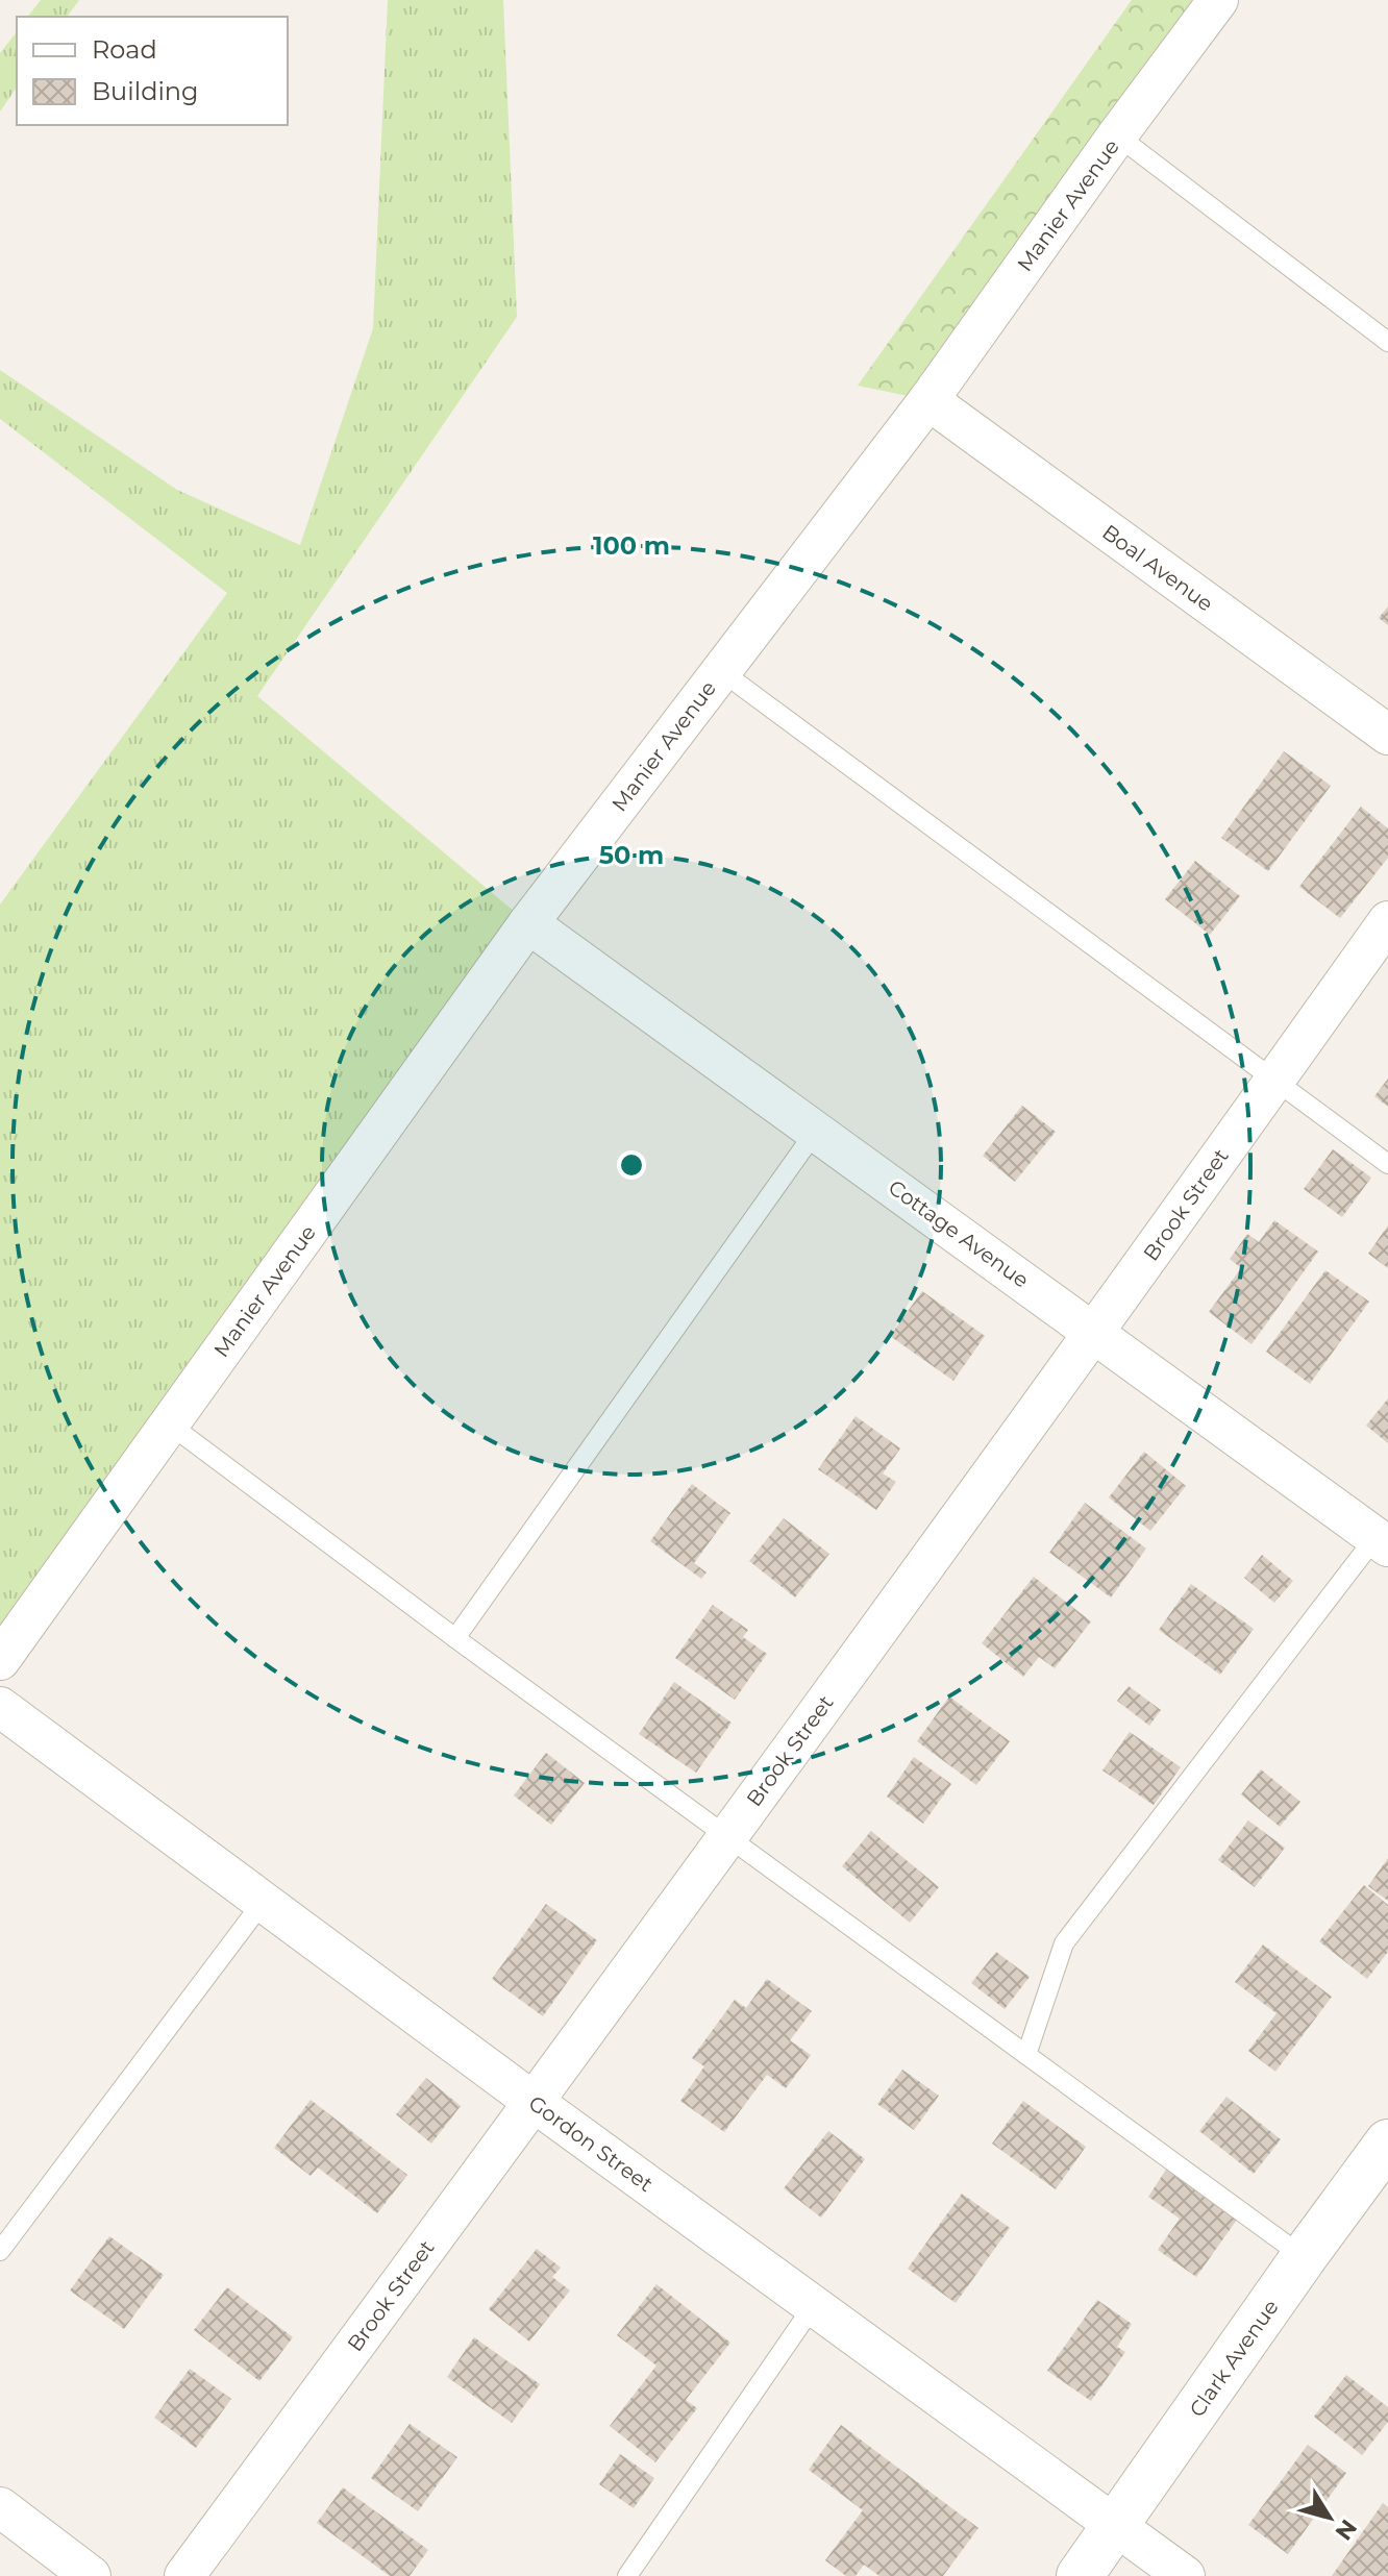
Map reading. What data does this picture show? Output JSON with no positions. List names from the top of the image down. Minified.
{"streets":{"street":["Manier Avenue","Boal Avenue","Brook Street","Cottage Avenue","Gordon Street","Clark Avenue"]},"crossings":[["Manier Avenue","Boal Avenue"],["Manier Avenue","Cottage Avenue"],["Brook Street","Cottage Avenue"],["Brook Street","Gordon Street"],["Gordon Street","Clark Avenue"]],"legend":["Road","Building"],"north":"bottom right","rings":["100 m","50 m"]}
